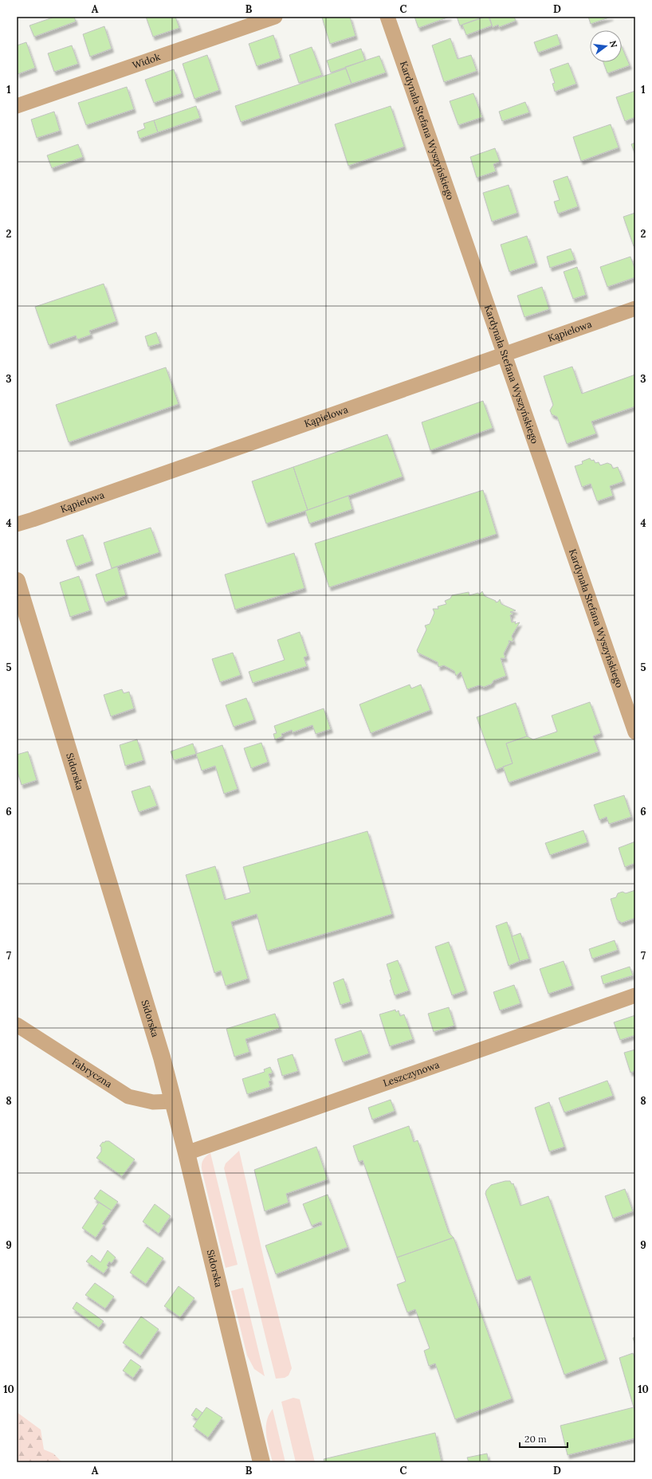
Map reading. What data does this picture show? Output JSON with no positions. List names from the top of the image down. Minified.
{"streets":{"street":["Widok","Kardynała Stefana Wyszyńskiego","Kąpielowa","Sidorska","Fabryczna","Leszczynowa"]},"crossings":[["Kardynała Stefana Wyszyńskiego","Kąpielowa"],["Sidorska","Fabryczna"],["Sidorska","Leszczynowa"]],"scale_bar":"20 m","north":"right","grid":{"columns":["A","B","C","D"],"rows":["1","2","3","4","5","6","7","8","9","10"]}}
